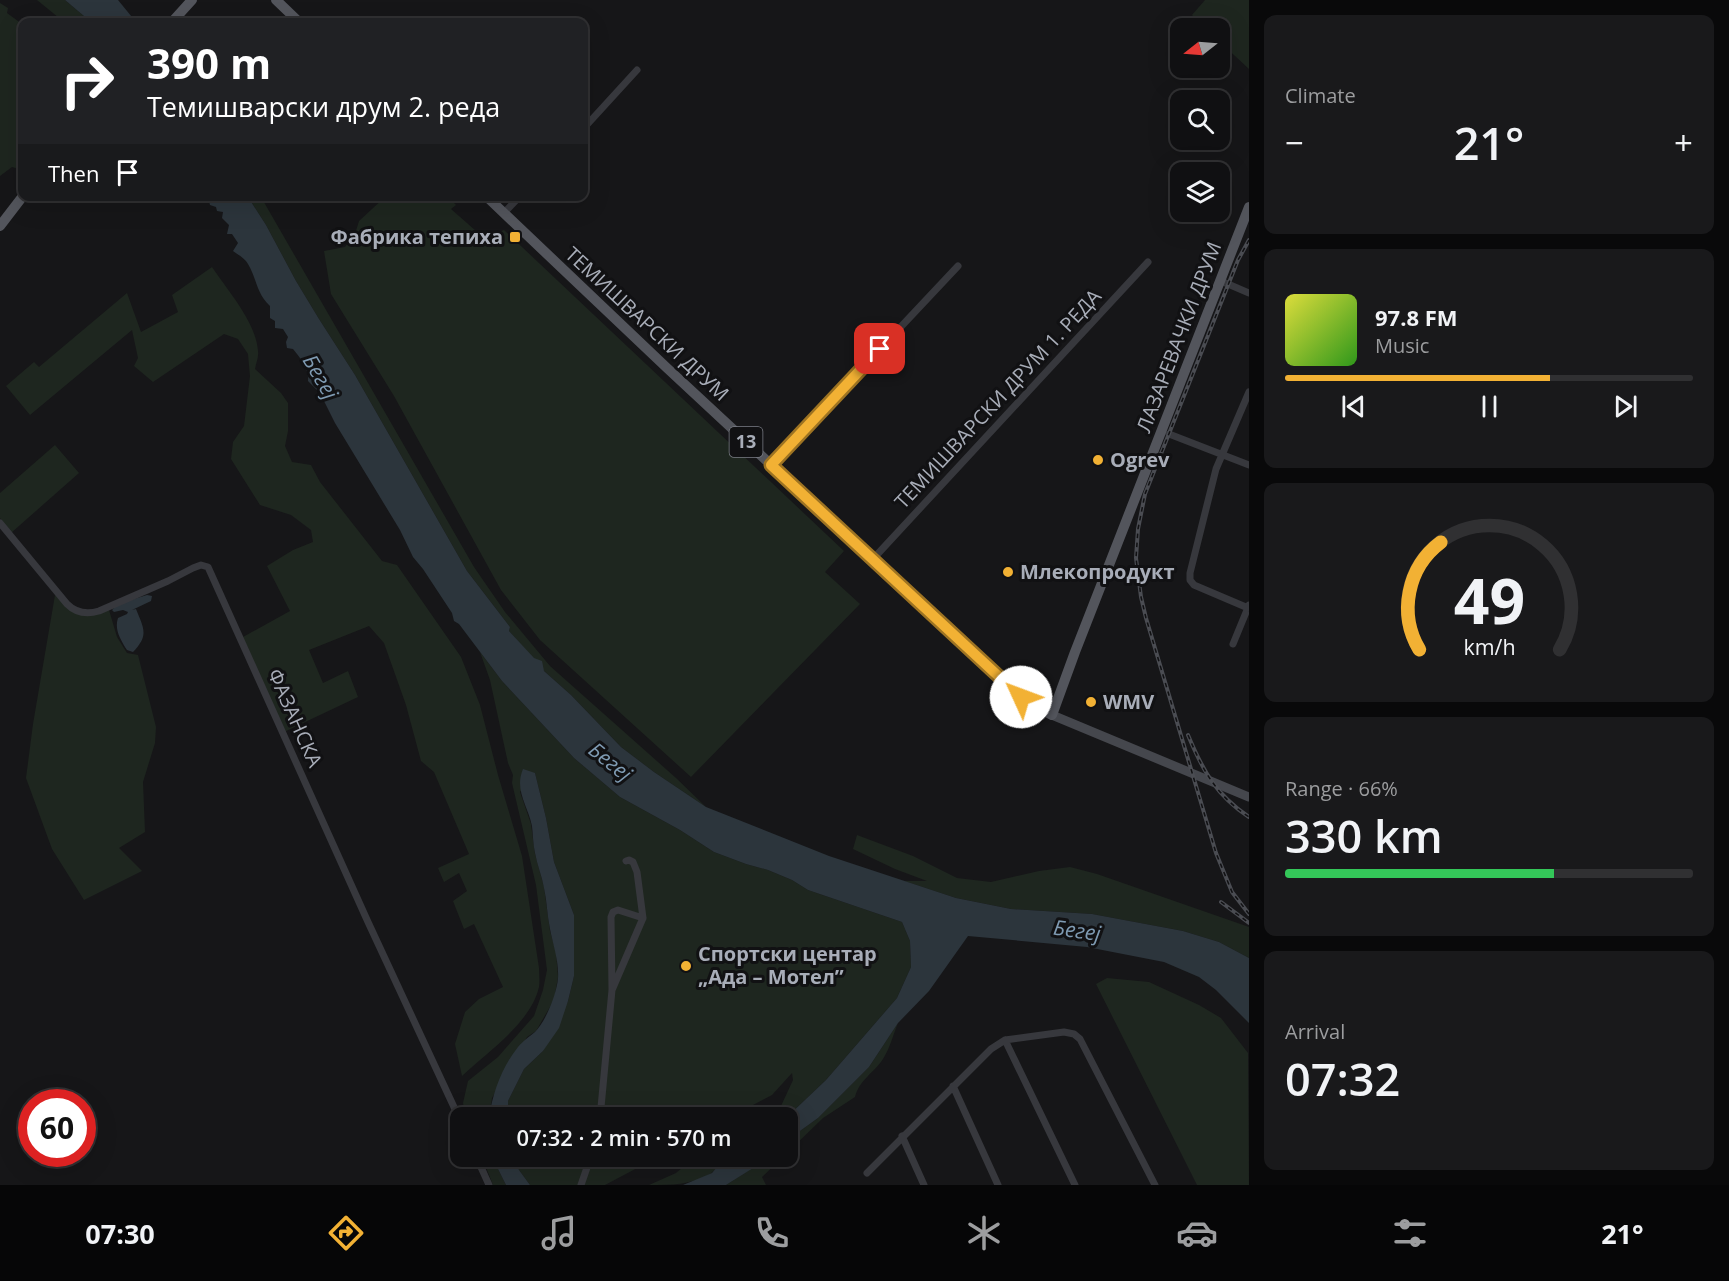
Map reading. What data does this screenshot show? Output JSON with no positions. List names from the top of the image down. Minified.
{"streets":{"main road":["ТЕМИШВАРСКИ ДРУМ","ЛАЗАРЕВАЧКИ ДРУМ","13"],"street":["ТЕМИШВАРСКИ ДРУМ 1. РЕДА","ФАЗАНСКА"]},"crossings":[["ТЕМИШВАРСКИ ДРУМ","ЛАЗАРЕВАЧКИ ДРУМ"],["ТЕМИШВАРСКИ ДРУМ","ТЕМИШВАРСКИ ДРУМ 1. РЕДА"]],"water":["Бегеј"],"places":{"transit":["Фабрика тепиха"],"other":["Ogrev","Млекопродукт","WMV","Спортски центар „Ада – Мотел”"]},"north":"left","page":{"tile":["Climate",["Range · 66%","330 km"],["Arrival","07:32"]],"turn":["390 m","Темишварски друм 2. реда"],"heat":["−","21°","+"],"then":"Then","song":["97.8 FM","Music"],"limit":"60","trip":"07:32 · 2 min · 570 m","tabs":["07:30","21°"],"gauge":["49","km/h"]}}
